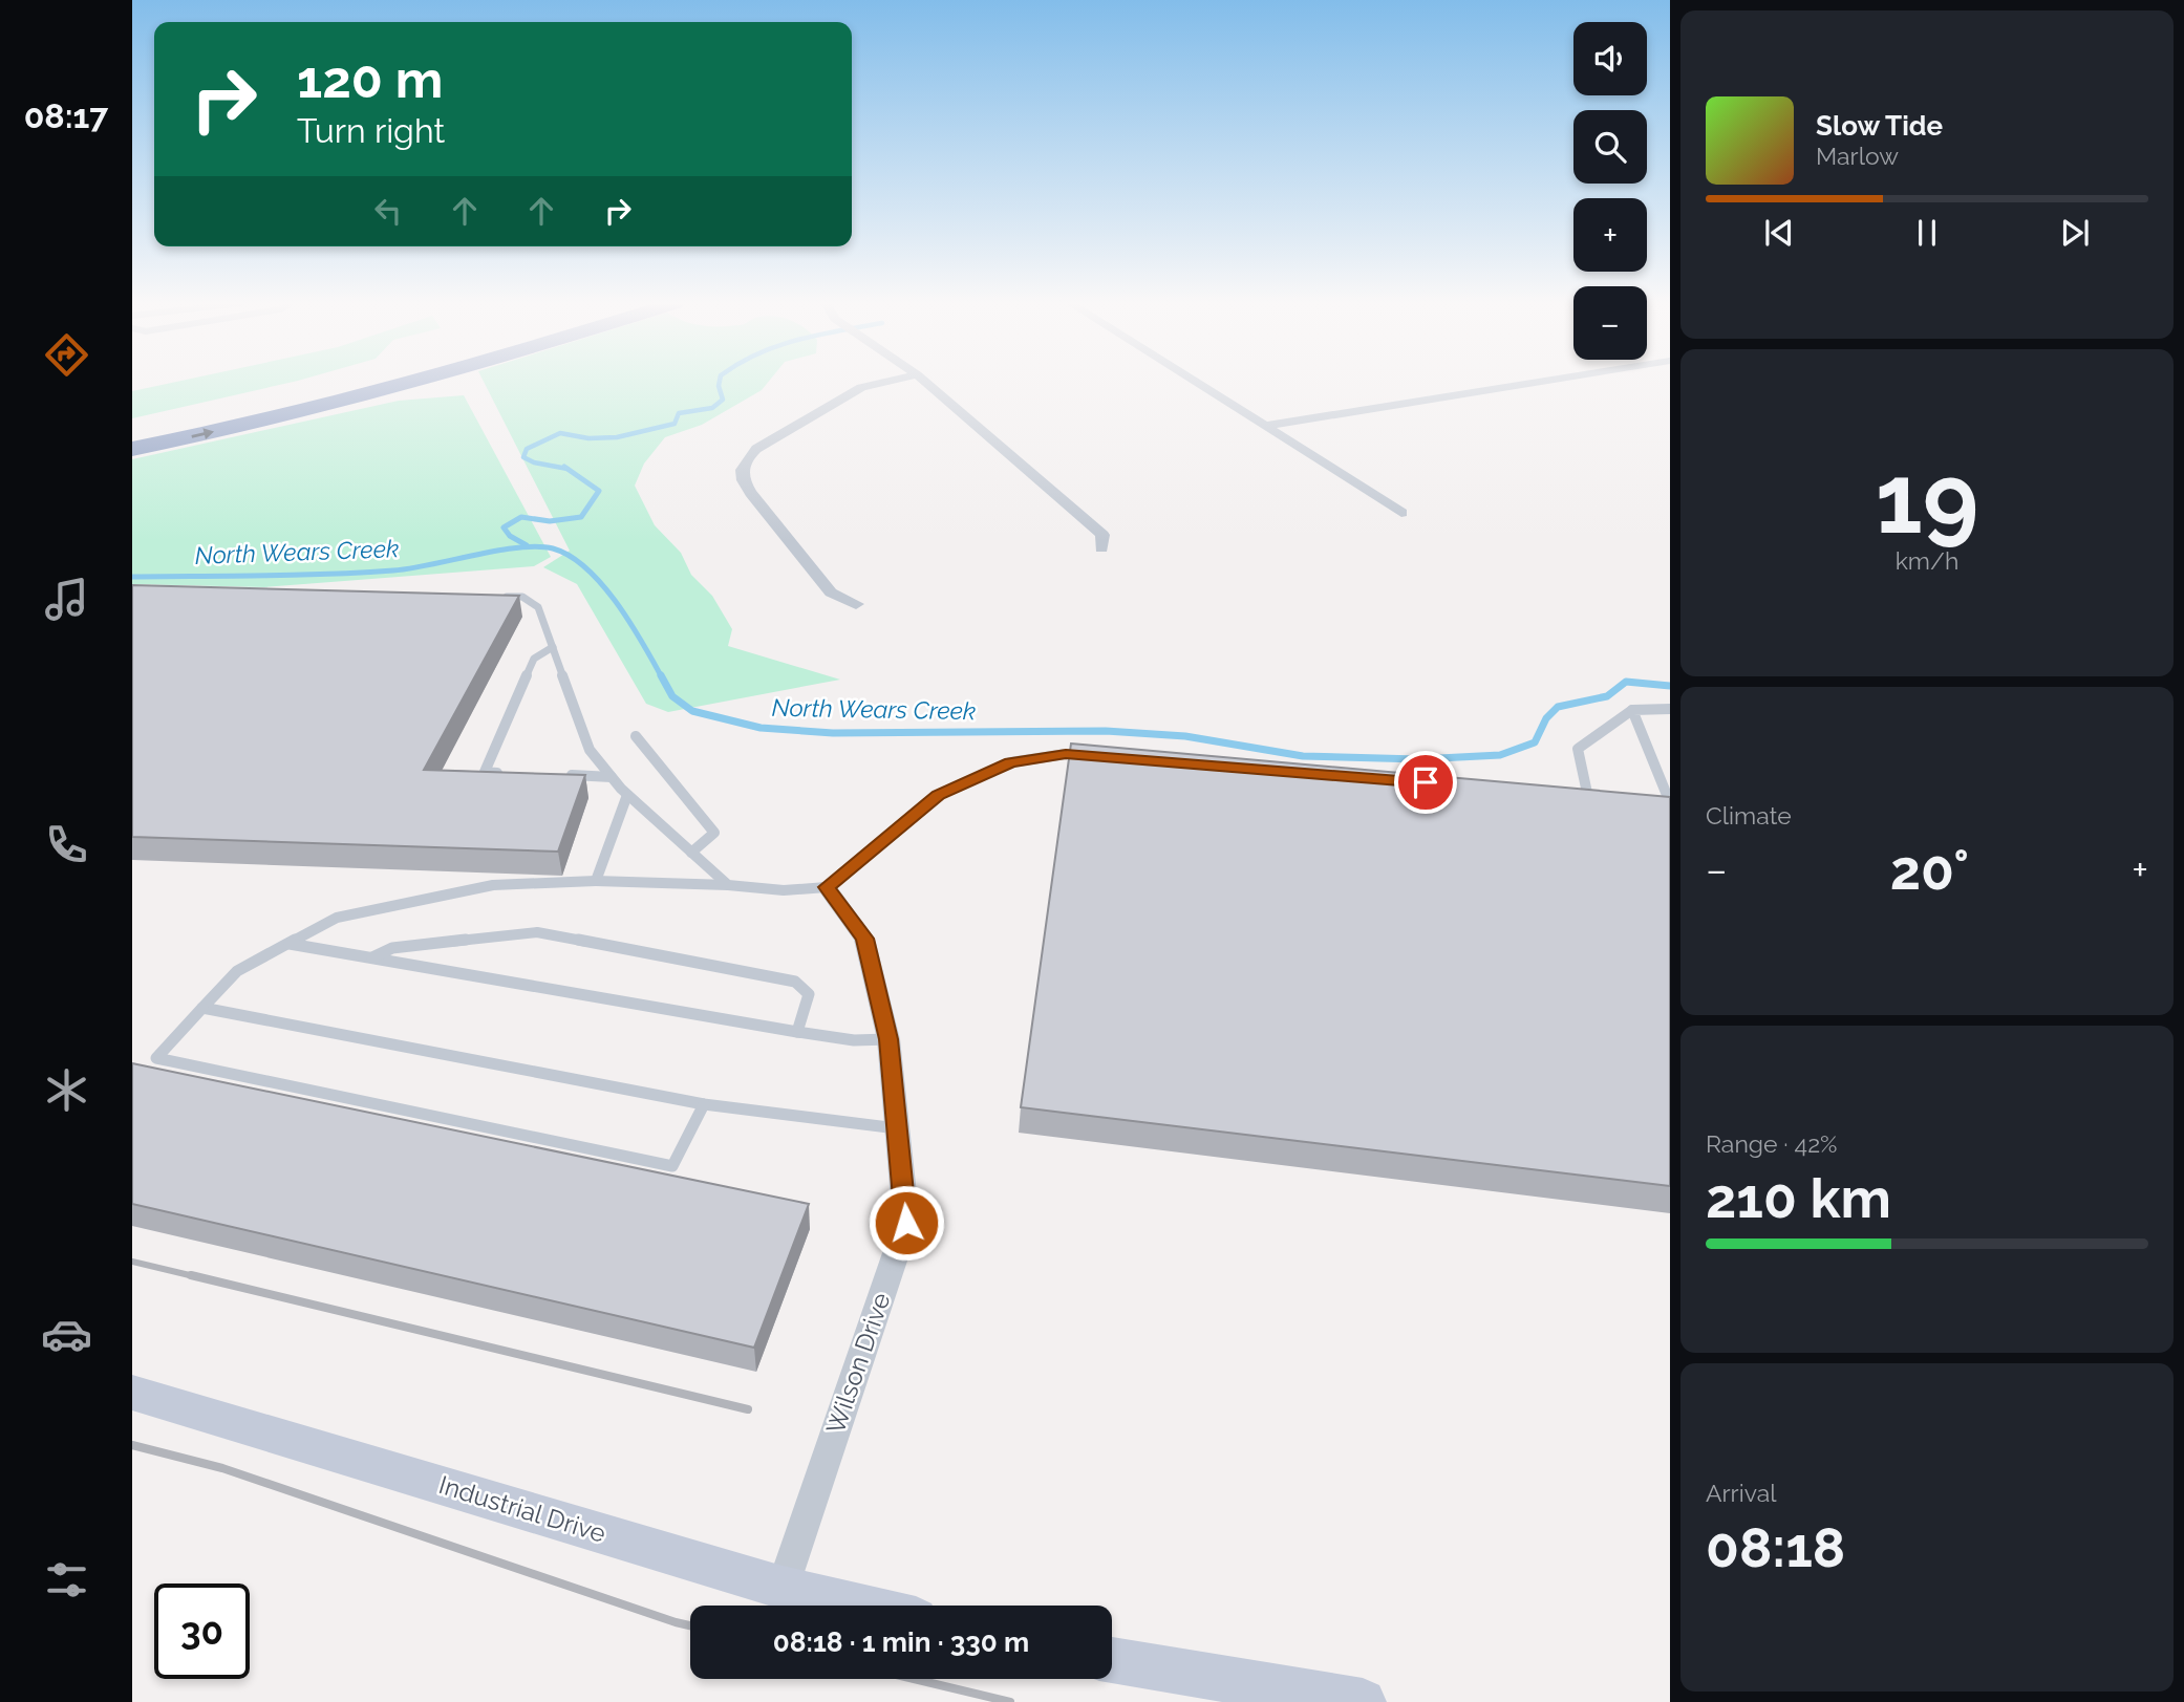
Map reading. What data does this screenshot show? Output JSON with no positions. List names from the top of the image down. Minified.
{"streets":{"main road":["Industrial Drive"],"street":["Wilson Drive"]},"crossings":[["Wilson Drive","Industrial Drive"]],"water":["North Wears Creek"],"page":{"tabs":"08:17","map_buttons":["+","−"],"turn":["120 m","Turn right"],"song":["Slow Tide","Marlow"],"tile":[["19","km/h"],"Climate",["Range · 42%","210 km"],["Arrival","08:18"]],"heat":["−","20°","+"],"limit":"30","trip":"08:18 · 1 min · 330 m"}}
